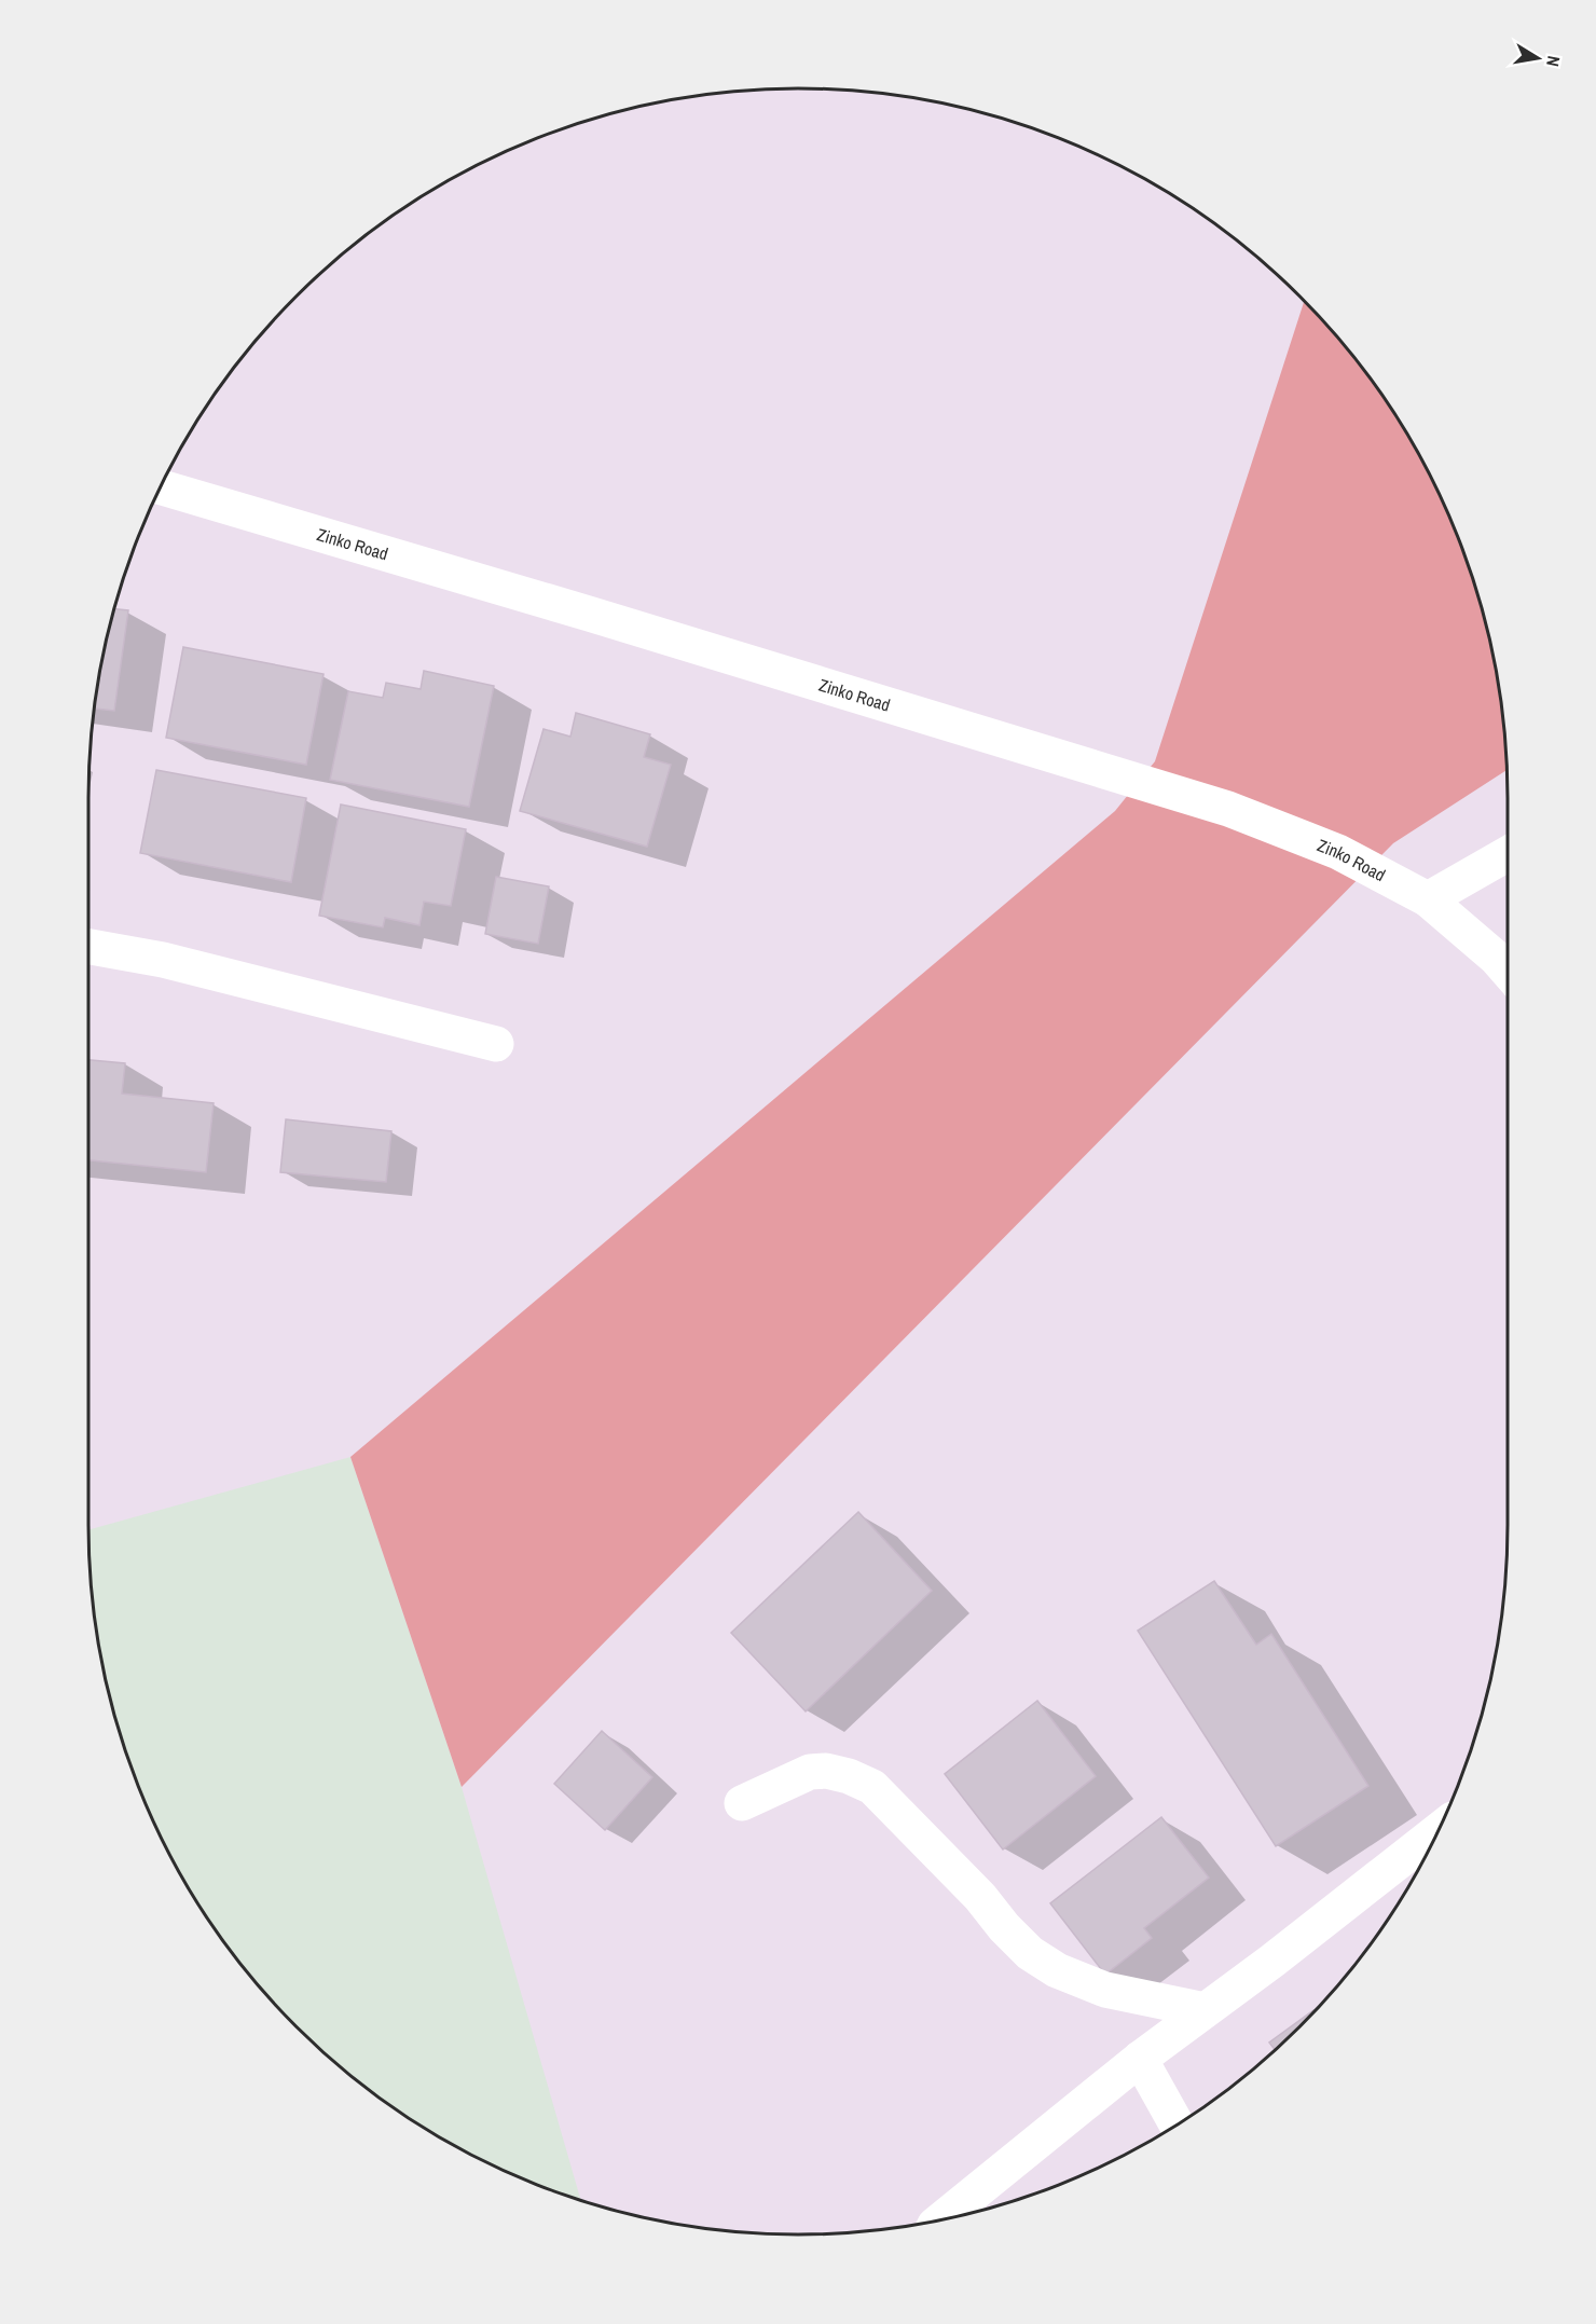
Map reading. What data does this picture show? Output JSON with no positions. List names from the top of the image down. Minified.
{"streets":{"street":["Zinko Road"]},"north":"right"}
